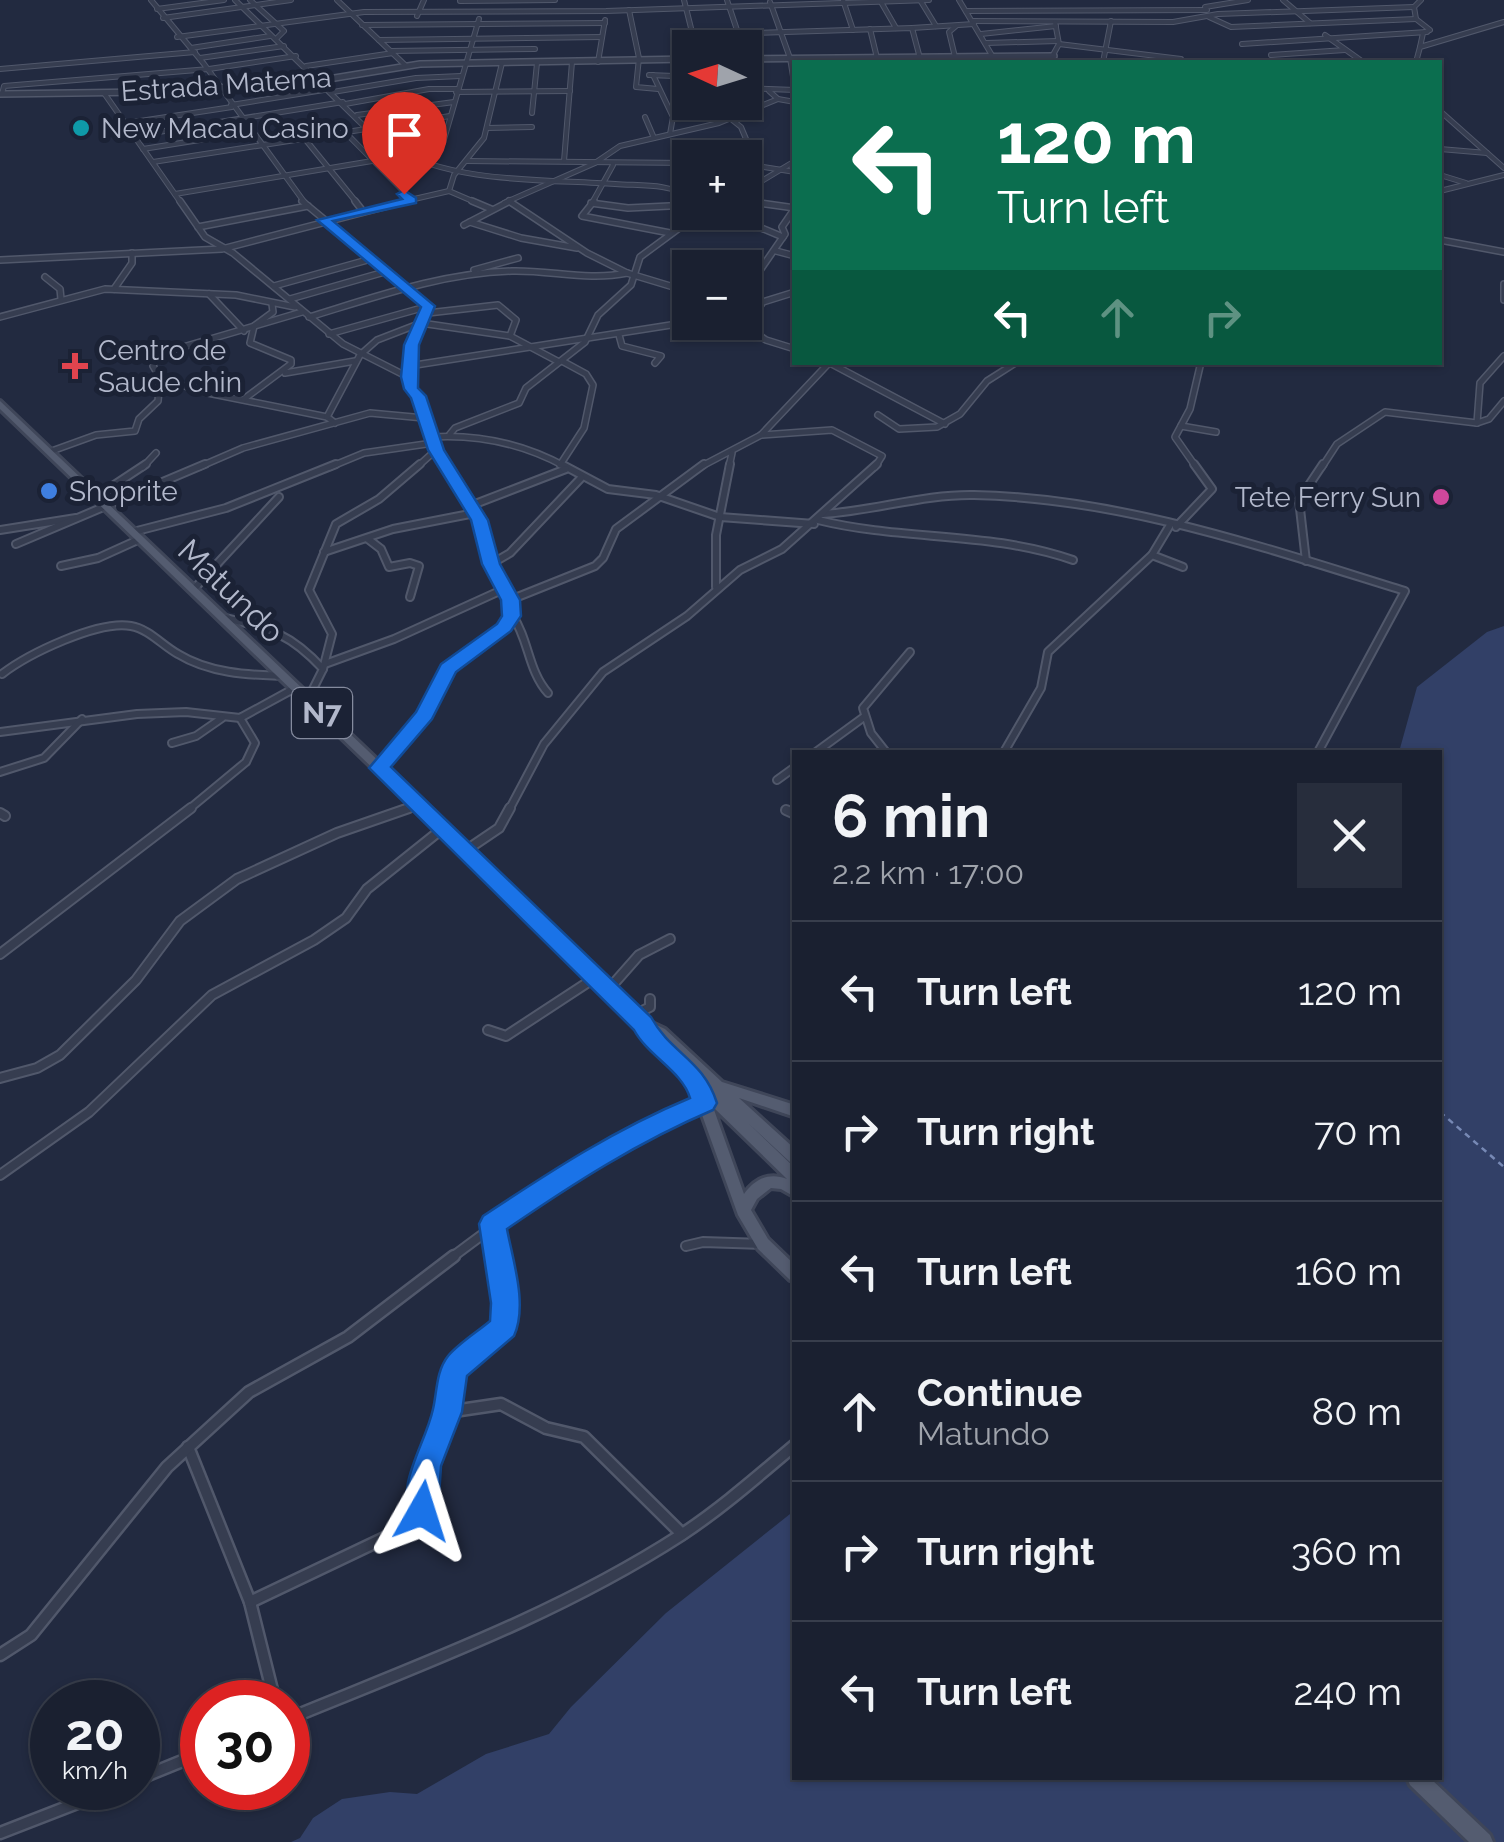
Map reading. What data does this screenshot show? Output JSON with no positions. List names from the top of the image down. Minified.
{"streets":{"main road":["Matundo","N7"],"street":["Estrada Matema"]},"crossings":[["Matundo","N7"]],"places":{"other":["New Macau Casino","Shoprite","Tete Ferry Sun"],"health":["Centro de Saude chin"]},"north":"left","page":{"map_buttons":["+","−"],"turn":["120 m","Turn left"],"heading":["6 min","2.2 km · 17:00"],"list":[{"name":"Turn left","value":"120 m"},{"name":"Turn right","value":"70 m"},{"name":"Turn left","value":"160 m"},{"name":"Continue","note":"Matundo","value":"80 m"},{"name":"Turn right","value":"360 m"},{"name":"Turn left","value":"240 m"}],"speed":"20 km/h","limit":"30"}}
